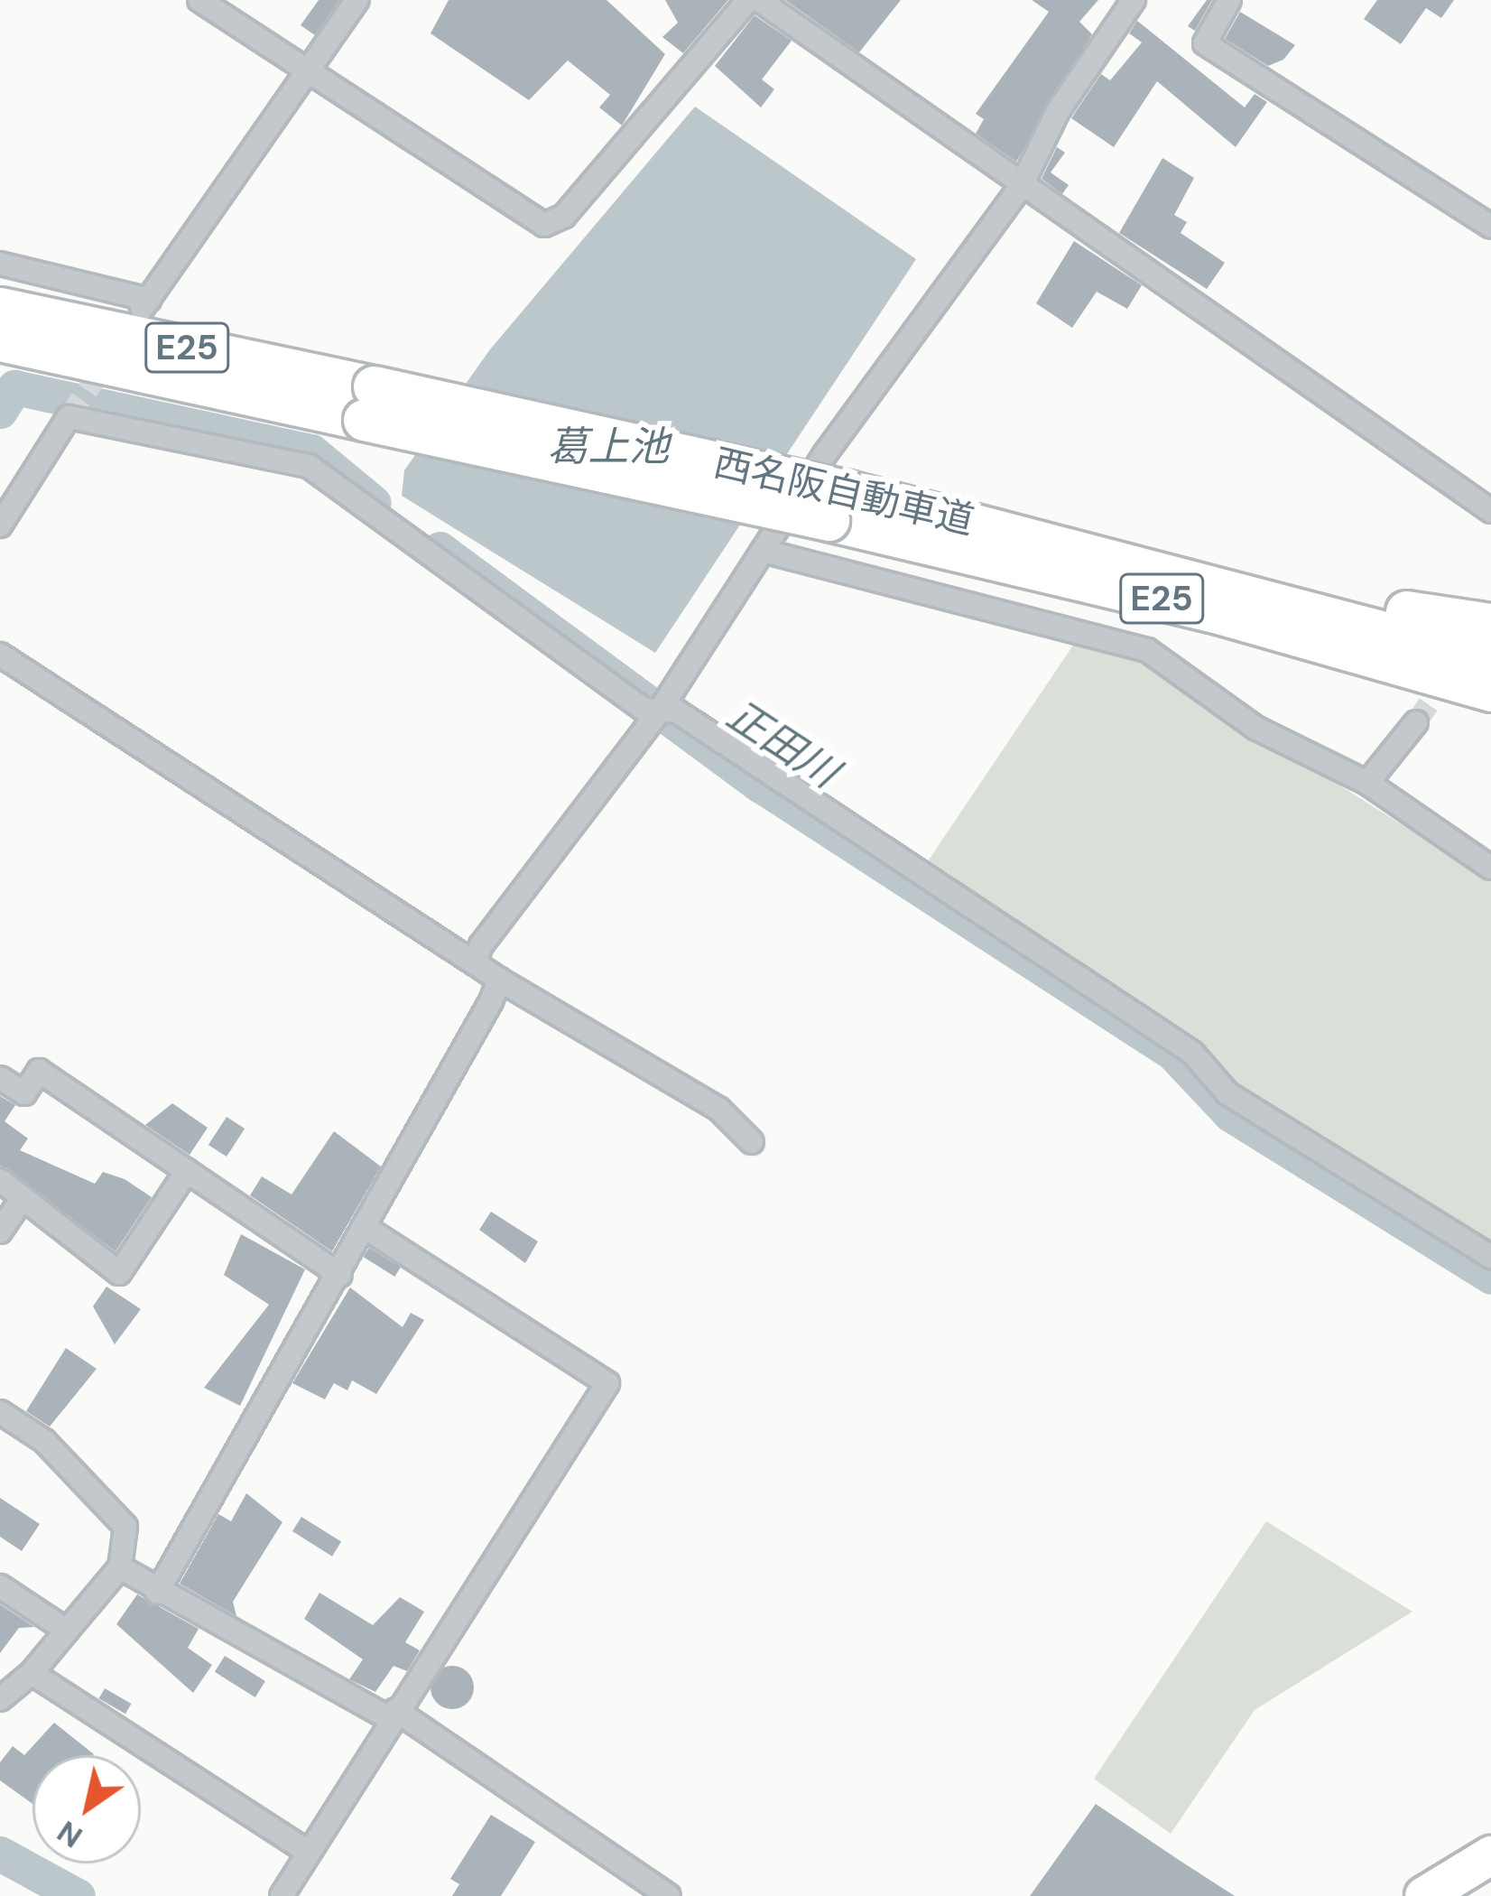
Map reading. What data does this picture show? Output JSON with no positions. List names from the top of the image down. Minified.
{"streets":{"highway":["E25","西名阪自動車道"]},"water":["葛上池","正田川"],"north":"bottom left"}
